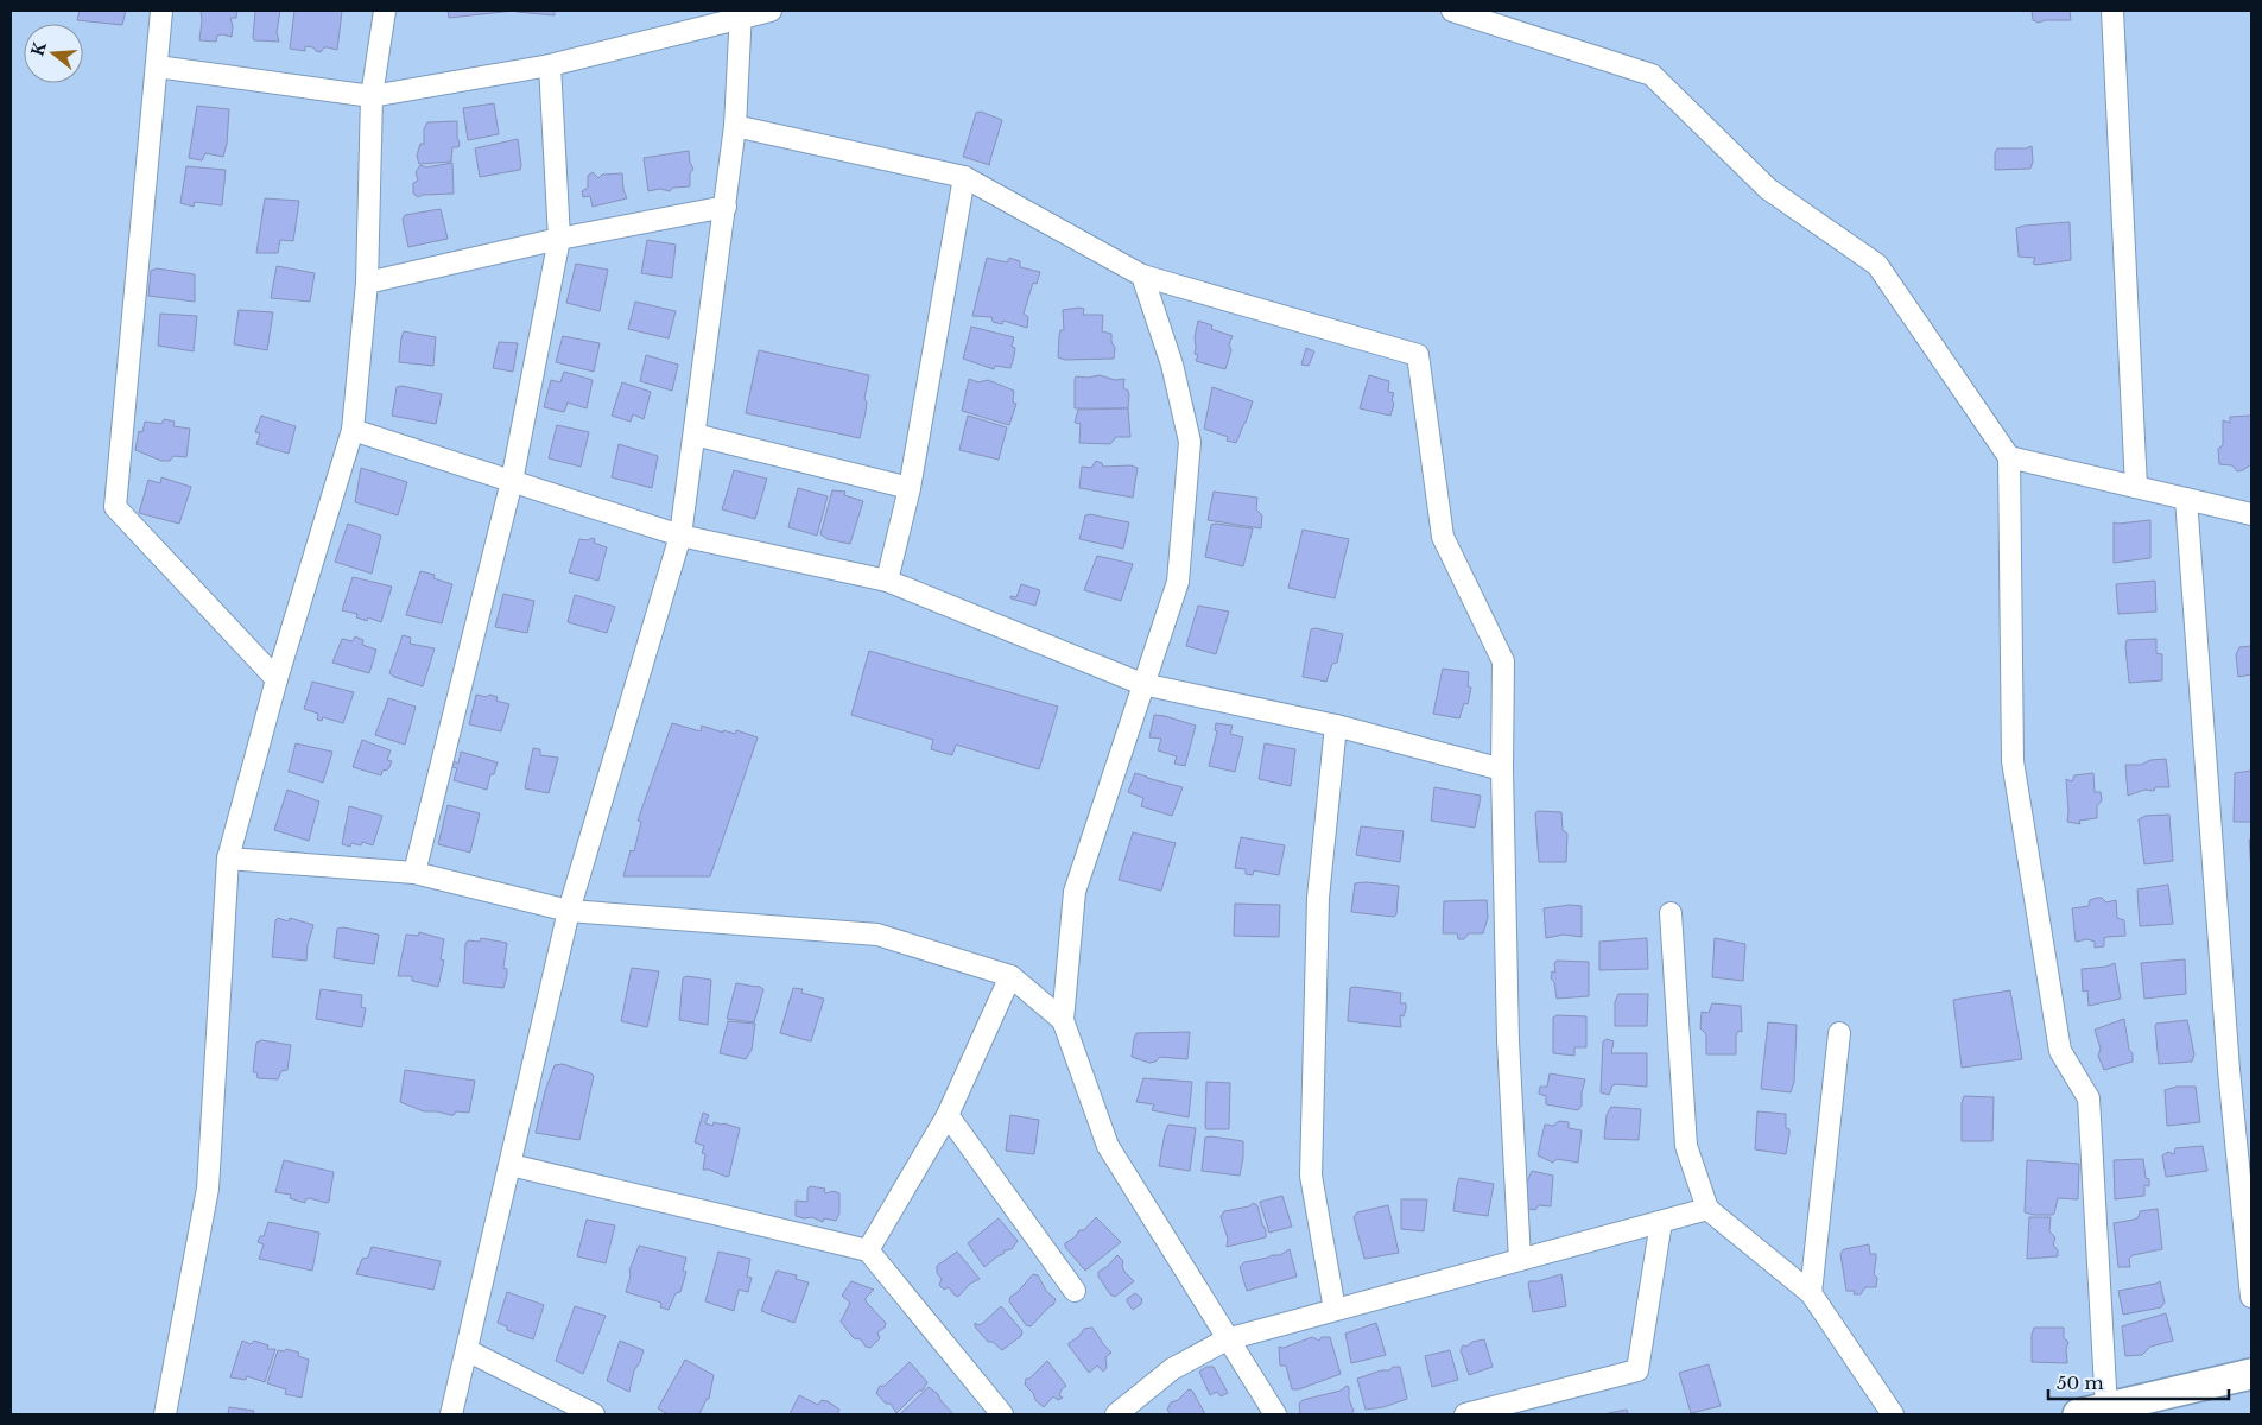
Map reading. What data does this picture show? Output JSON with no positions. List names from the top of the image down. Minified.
{"scale_bar":"50 m","north":"left"}
